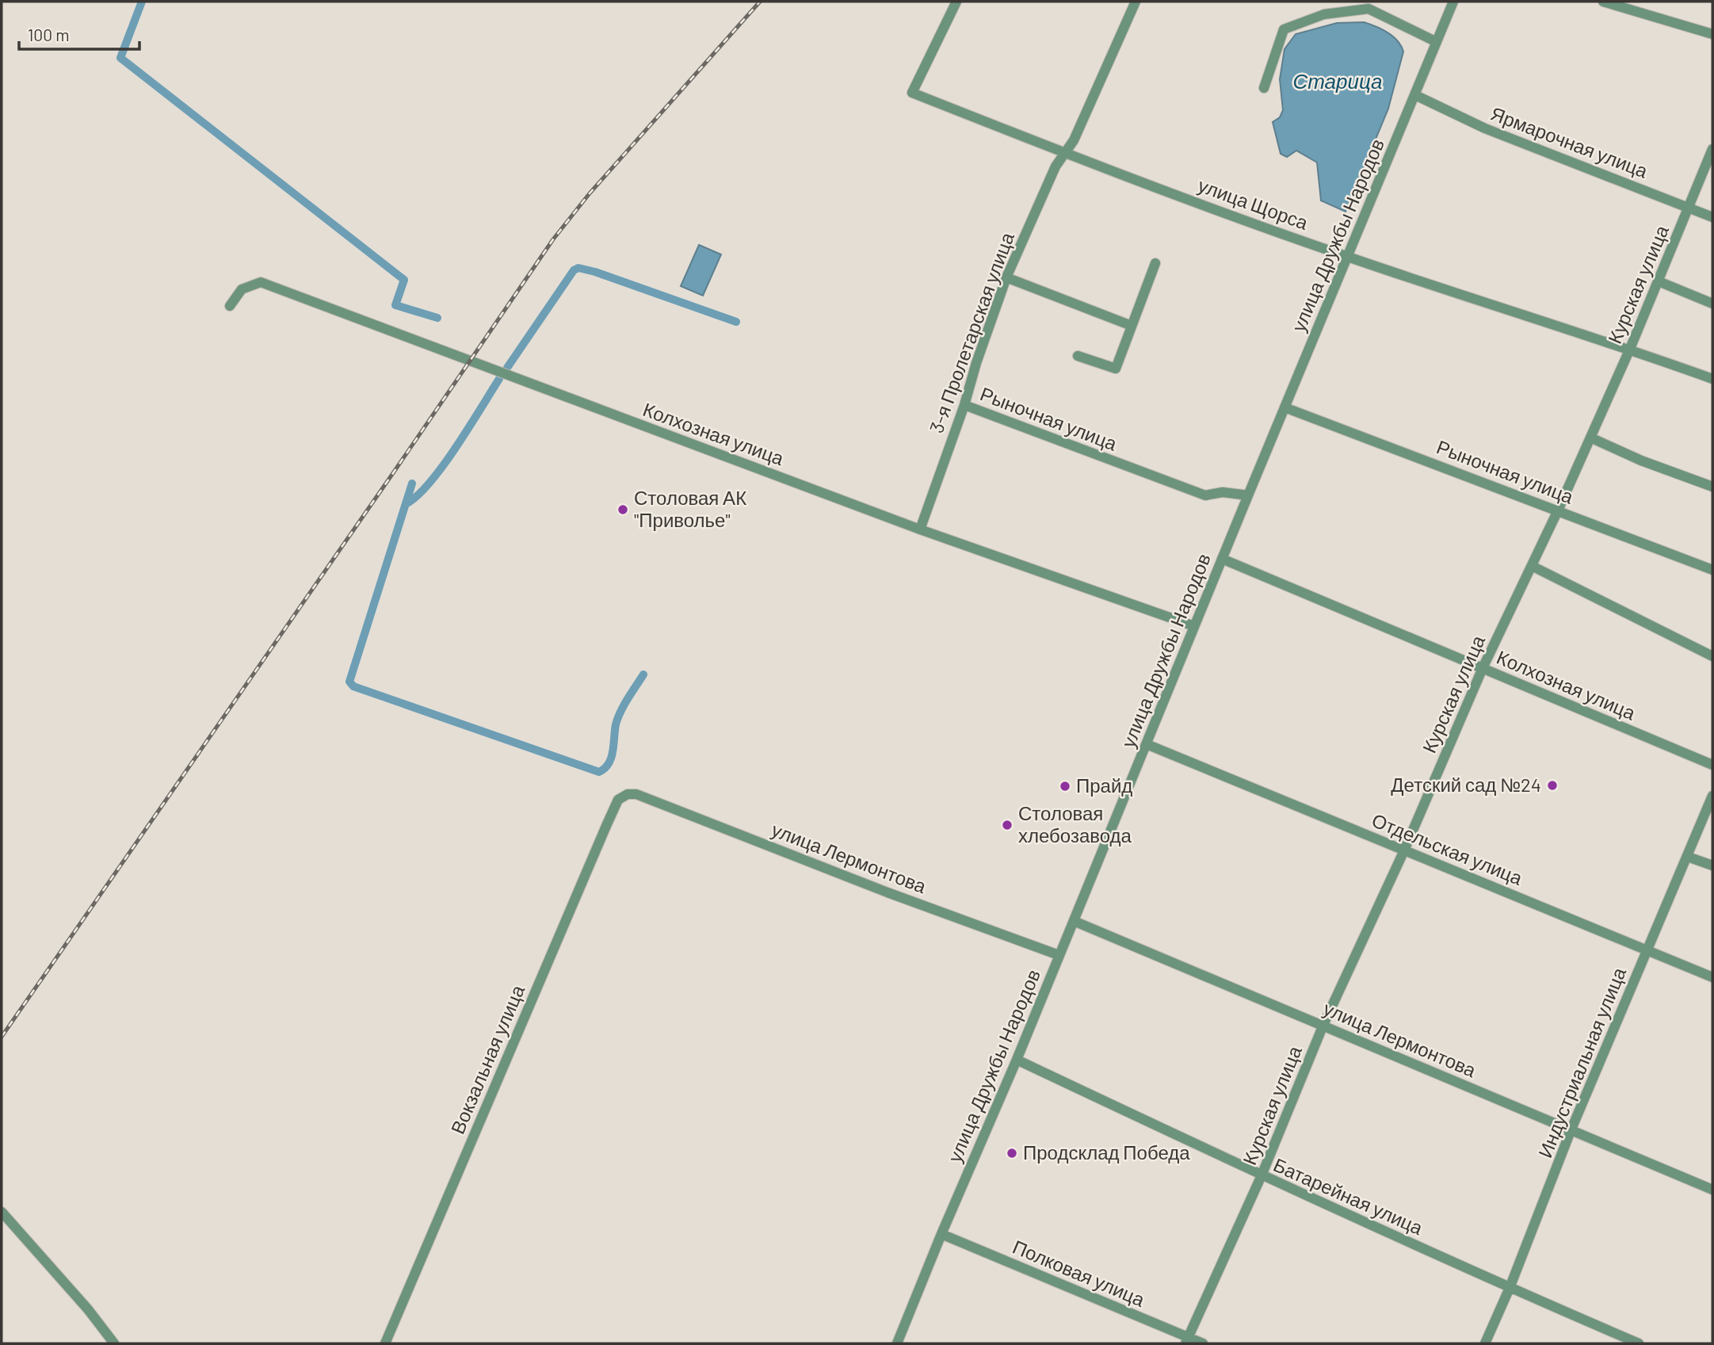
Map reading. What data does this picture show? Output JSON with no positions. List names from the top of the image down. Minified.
{"streets":{"street":["Ярмарочная улица","улица Щорса","улица Дружбы Народов","Курская улица","3-я Пролетарская улица","Рыночная улица","Колхозная улица","Отдельская улица","улица Лермонтова","Вокзальная улица","Индустриальная улица","Батарейная улица","Полковая улица"]},"crossings":[["Ярмарочная улица","улица Дружбы Народов"],["Ярмарочная улица","Курская улица"],["улица Щорса","улица Дружбы Народов"],["улица Щорса","Курская улица"],["улица Щорса","3-я Пролетарская улица"],["улица Дружбы Народов","Рыночная улица"],["улица Дружбы Народов","Колхозная улица"],["улица Дружбы Народов","Отдельская улица"],["улица Дружбы Народов","улица Лермонтова"],["улица Дружбы Народов","Батарейная улица"],["улица Дружбы Народов","Полковая улица"],["Курская улица","Рыночная улица"],["Курская улица","Колхозная улица"],["Курская улица","Отдельская улица"],["Курская улица","улица Лермонтова"],["Курская улица","Батарейная улица"],["Курская улица","Полковая улица"],["3-я Пролетарская улица","Рыночная улица"],["3-я Пролетарская улица","Колхозная улица"],["Отдельская улица","Индустриальная улица"],["улица Лермонтова","Вокзальная улица"],["улица Лермонтова","Индустриальная улица"],["Индустриальная улица","Батарейная улица"]],"water":["Старица"],"places":["Столовая АК \"Приволье\"","Детский сад №24","Прайд","Столовая хлебозавода","Продсклад Победа"],"scale_bar":"100 m"}
